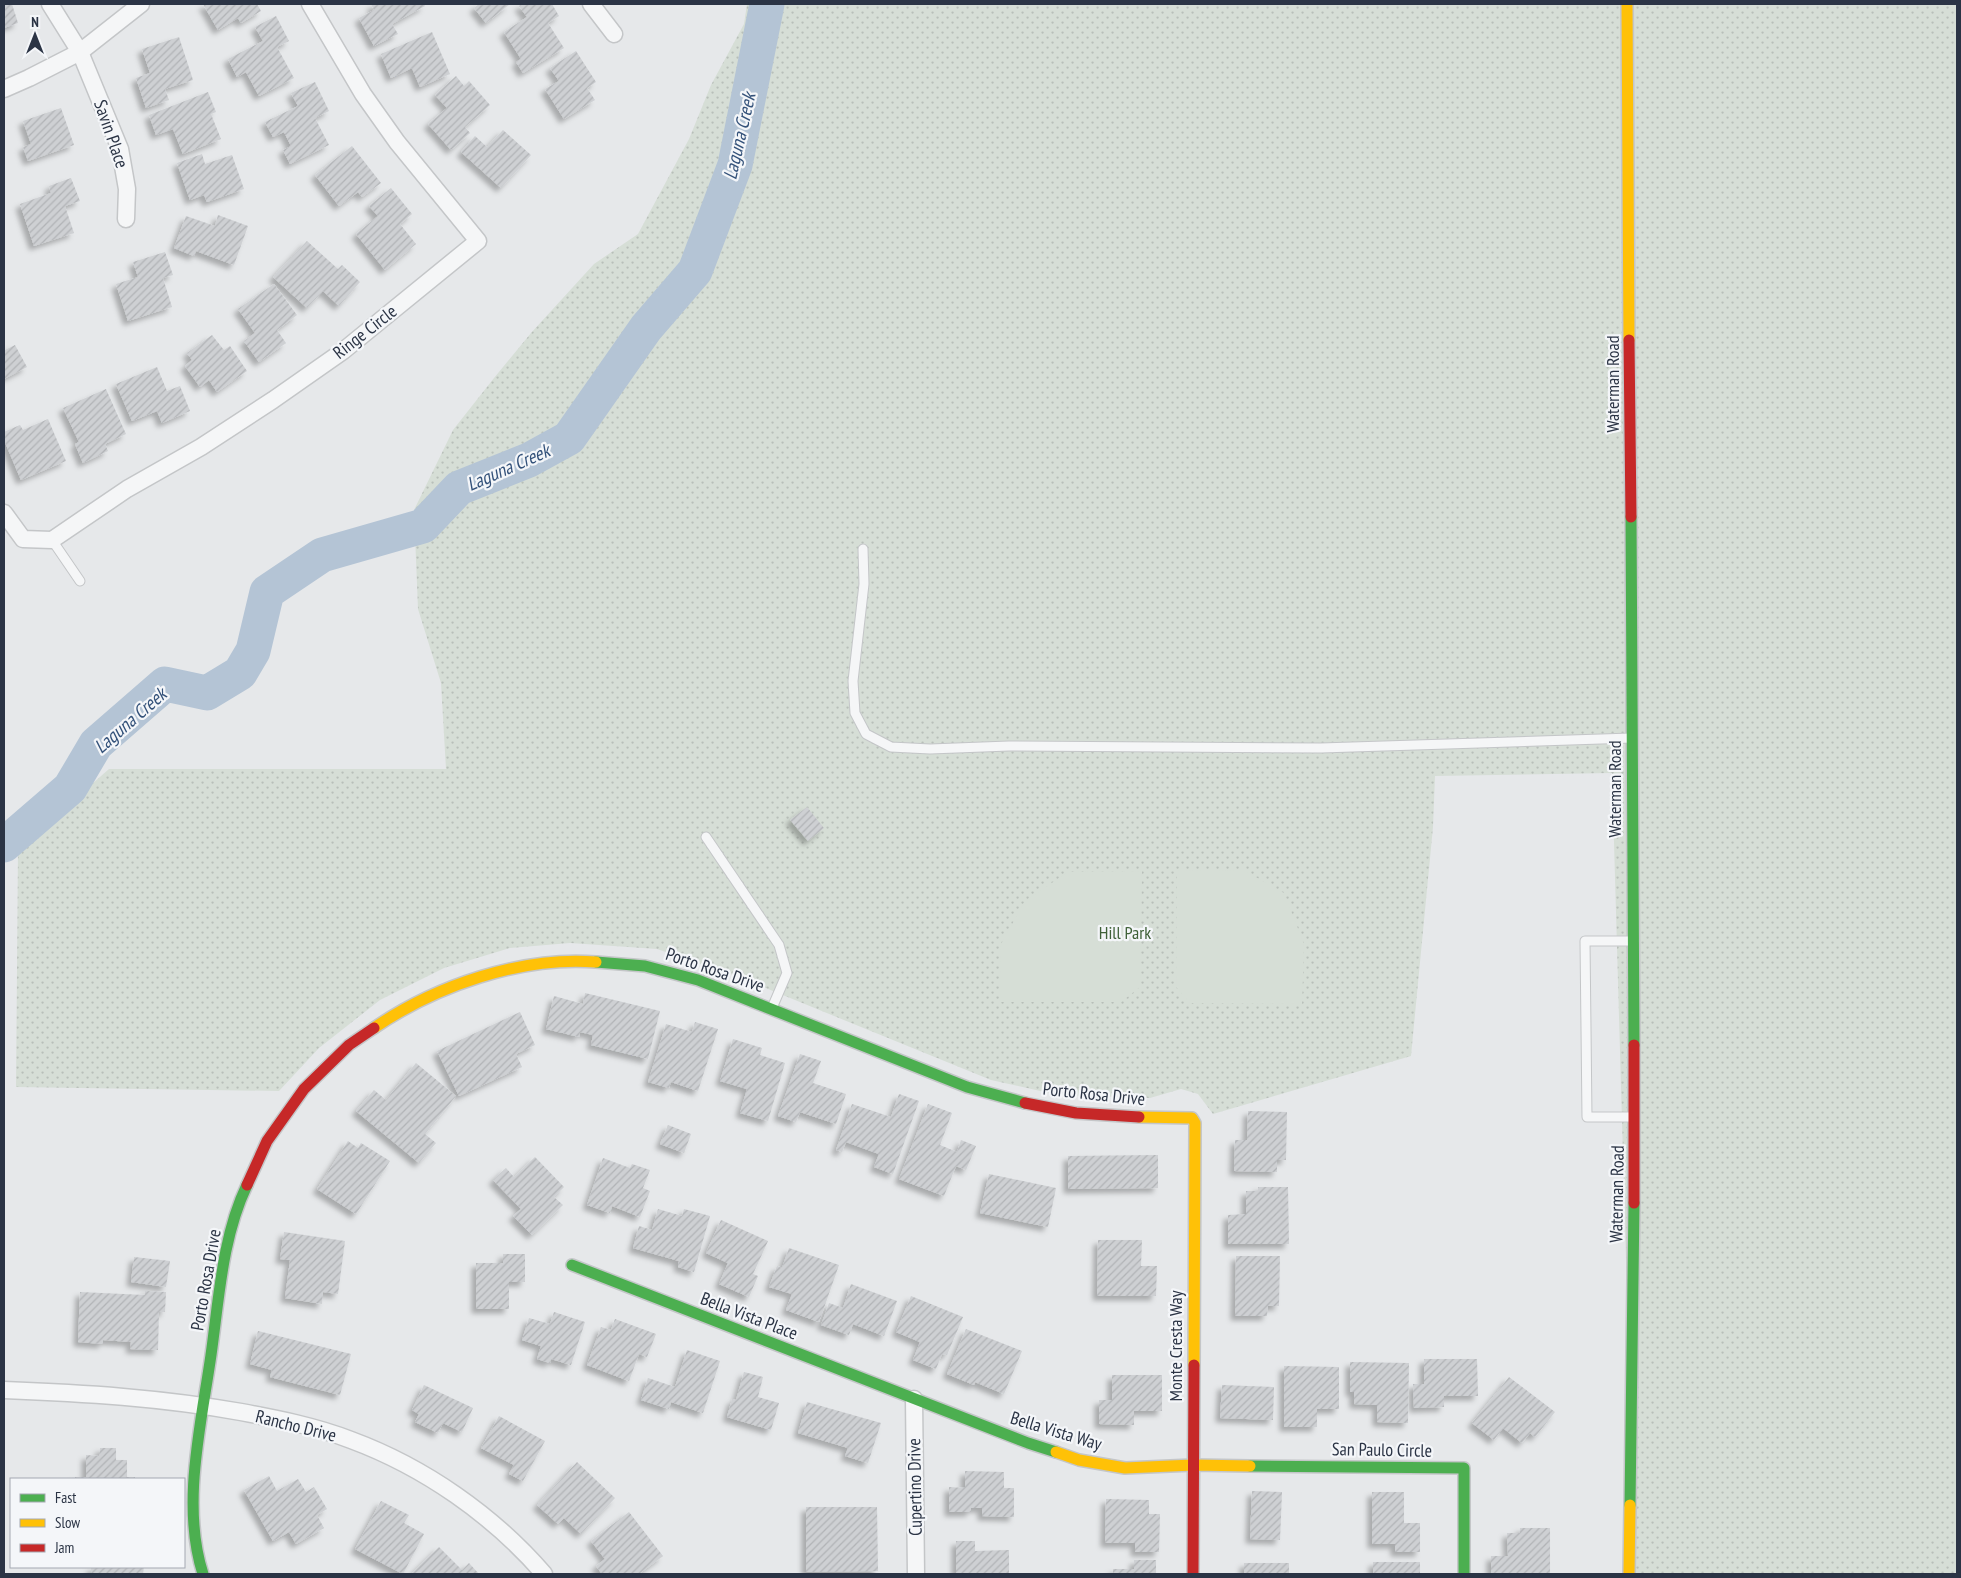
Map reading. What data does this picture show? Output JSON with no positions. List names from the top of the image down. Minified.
{"streets":{"street":["Savin Place","Ringe Circle","Waterman Road","Porto Rosa Drive","Bella Vista Place","Monte Cresta Way","Rancho Drive","Bella Vista Way","San Paulo Circle","Cupertino Drive"]},"crossings":[["Porto Rosa Drive","Monte Cresta Way"],["Porto Rosa Drive","Rancho Drive"],["Bella Vista Place","Bella Vista Way"],["Bella Vista Place","Cupertino Drive"],["Monte Cresta Way","Bella Vista Way"],["Monte Cresta Way","San Paulo Circle"],["Bella Vista Way","San Paulo Circle"],["Bella Vista Way","Cupertino Drive"]],"water":["Laguna Creek"],"parks":["Hill Park"],"legend":["Fast","Slow","Jam"],"north":"top"}
